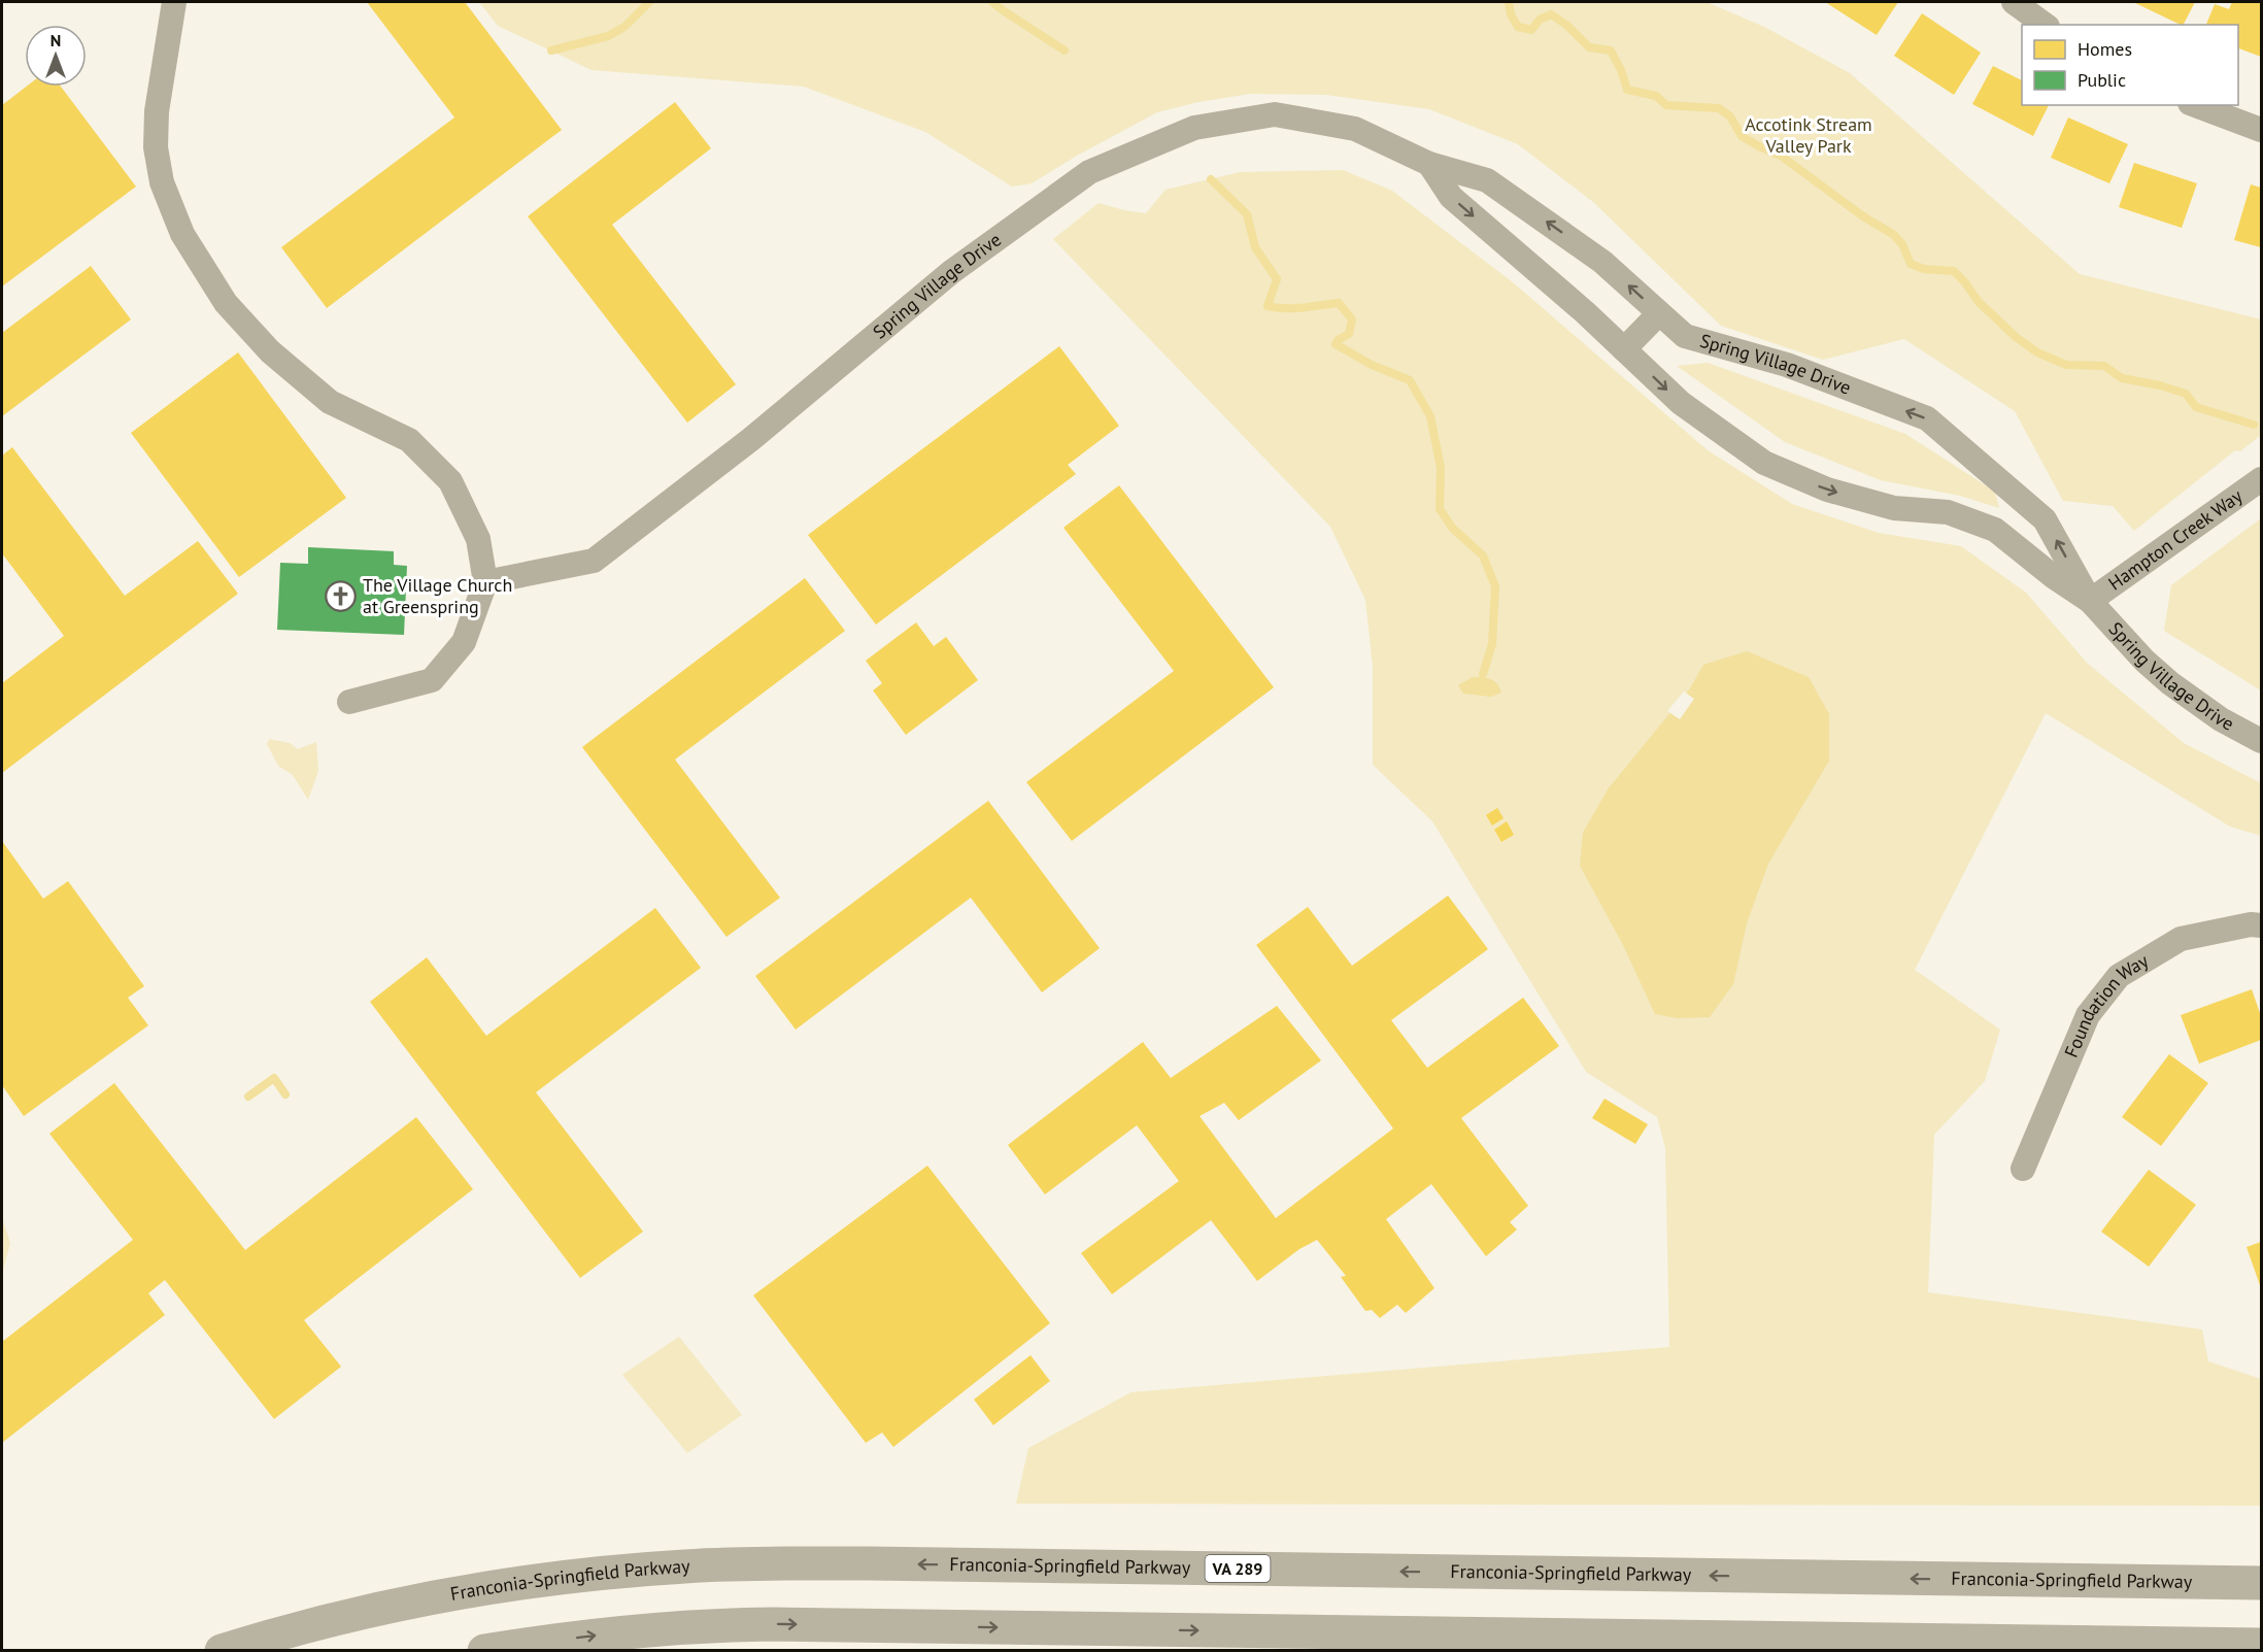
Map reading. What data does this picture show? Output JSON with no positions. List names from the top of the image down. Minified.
{"streets":{"main road":["Franconia-Springfield Parkway","VA 289"],"street":["Spring Village Drive","Hampton Creek Way","Foundation Way"]},"crossings":[["Spring Village Drive","Hampton Creek Way"]],"parks":["Accotink Stream Valley Park"],"places":{"church":["The Village Church at Greenspring"]},"legend":["Homes","Public"],"north":"top"}
